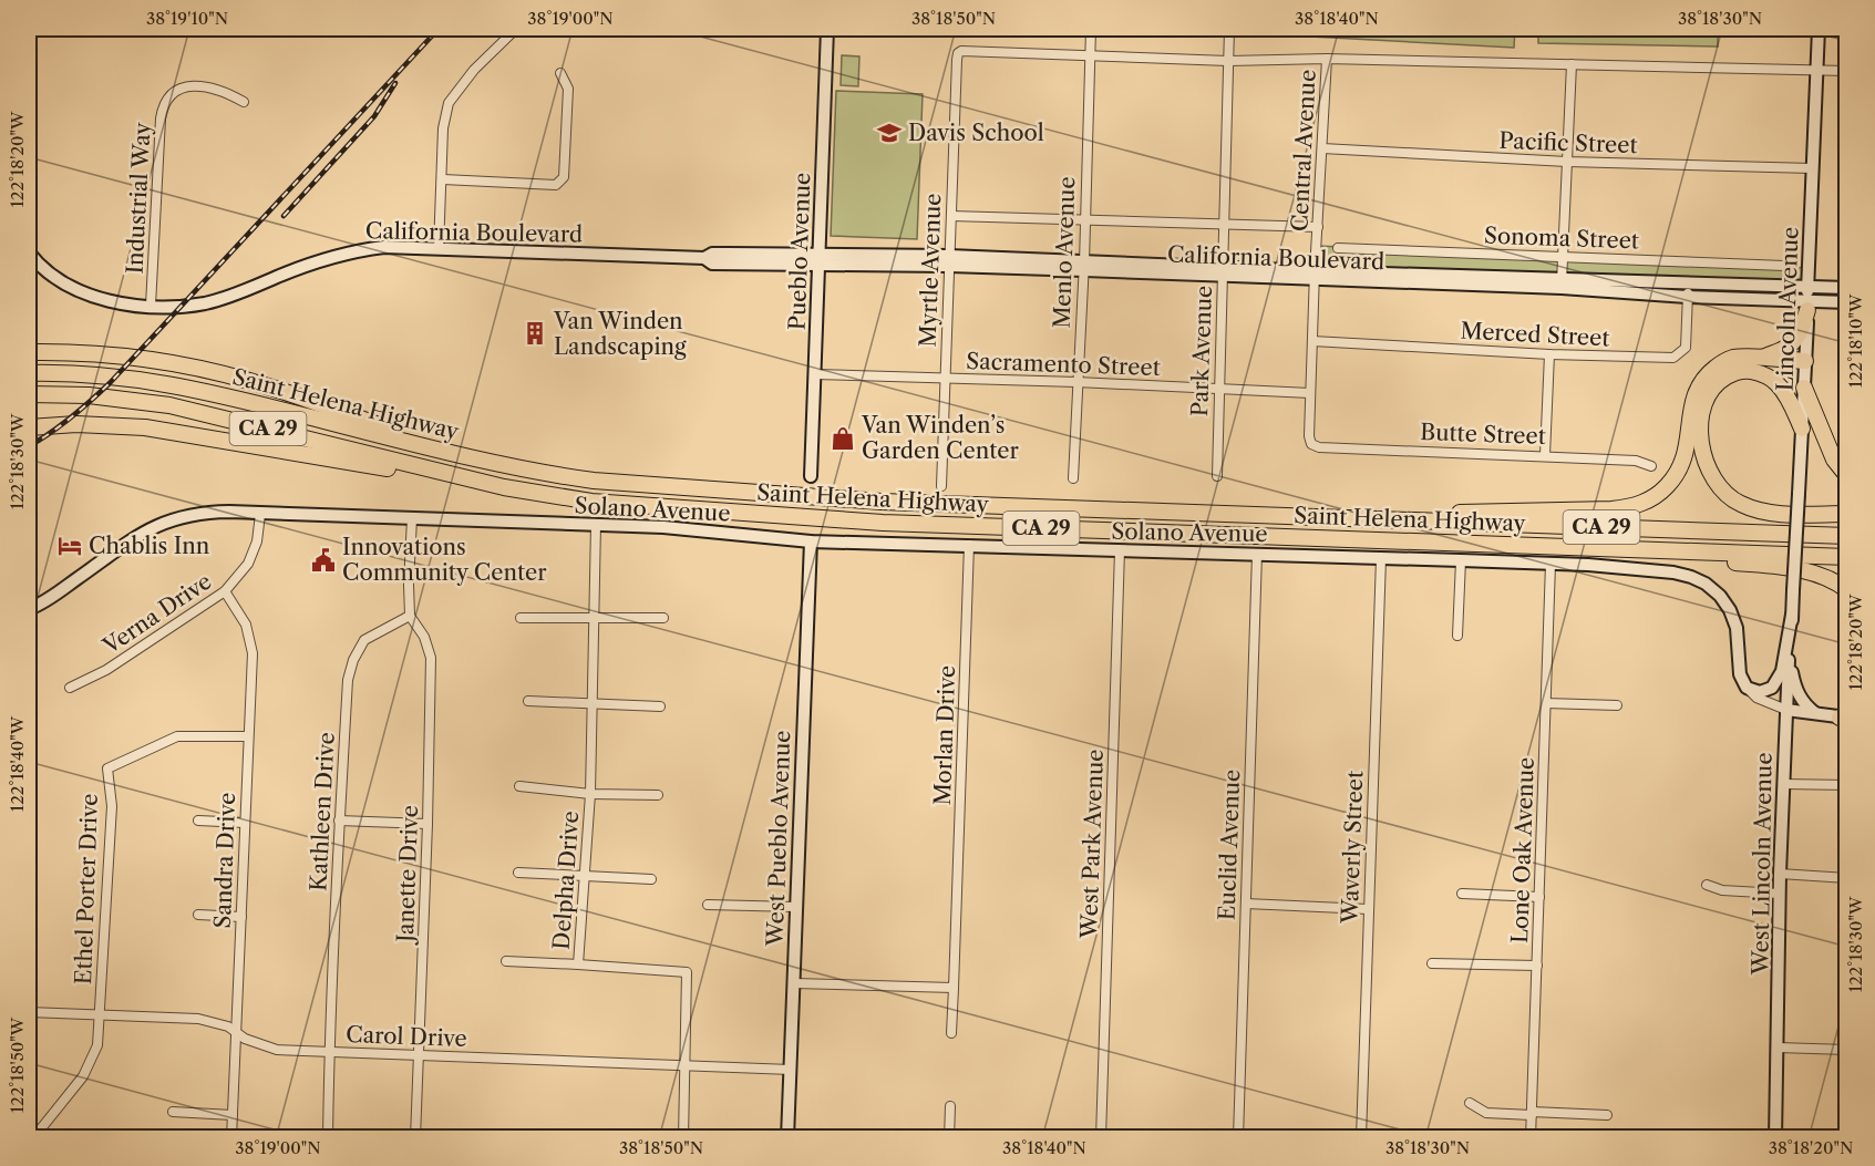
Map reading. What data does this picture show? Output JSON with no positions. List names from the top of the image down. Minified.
{"streets":{"highway":["Saint Helena Highway","CA 29"],"street":["Pacific Street","Central Avenue","Industrial Way","California Boulevard","Sonoma Street","Pueblo Avenue","Menlo Avenue","Myrtle Avenue","Lincoln Avenue","Merced Street","Park Avenue","Sacramento Street","Butte Street","Solano Avenue","Verna Drive","Morlan Drive","Kathleen Drive","West Pueblo Avenue","West Park Avenue","Euclid Avenue","Waverly Street","Lone Oak Avenue","Sandra Drive","West Lincoln Avenue","Janette Drive","Delpha Drive","Ethel Porter Drive","Carol Drive"]},"crossings":[["Pacific Street","Central Avenue"],["Pacific Street","Lincoln Avenue"],["Central Avenue","California Boulevard"],["Central Avenue","Merced Street"],["Central Avenue","Sacramento Street"],["Central Avenue","Butte Street"],["Industrial Way","California Boulevard"],["California Boulevard","Pueblo Avenue"],["California Boulevard","Menlo Avenue"],["California Boulevard","Myrtle Avenue"],["California Boulevard","Lincoln Avenue"],["California Boulevard","Merced Street"],["California Boulevard","Park Avenue"],["Pueblo Avenue","Sacramento Street"],["Menlo Avenue","Myrtle Avenue"],["Menlo Avenue","Sacramento Street"],["Myrtle Avenue","Sacramento Street"],["Lincoln Avenue","West Lincoln Avenue"],["Park Avenue","Sacramento Street"],["Solano Avenue","Verna Drive"],["Solano Avenue","Morlan Drive"],["Solano Avenue","West Pueblo Avenue"],["Solano Avenue","West Park Avenue"],["Solano Avenue","Euclid Avenue"],["Solano Avenue","Waverly Street"],["Solano Avenue","Lone Oak Avenue"],["Solano Avenue","Delpha Drive"],["Verna Drive","Sandra Drive"],["Kathleen Drive","Janette Drive"],["Kathleen Drive","Carol Drive"],["West Pueblo Avenue","Carol Drive"],["Sandra Drive","Ethel Porter Drive"],["Sandra Drive","Carol Drive"],["Janette Drive","Carol Drive"],["Delpha Drive","Carol Drive"],["Ethel Porter Drive","Carol Drive"]],"places":{"school or university":["Davis School"],"building":["Van Winden Landscaping"],"shop":["Van Winden’s Garden Center"],"hotel":["Chablis Inn"],"public building":["Innovations Community Center"]},"coordinates":["38°19'10\"N","38°19'00\"N","38°18'50\"N","38°18'40\"N","38°18'30\"N","122°18'20\"W","122°18'10\"W","122°18'30\"W","122°18'40\"W","122°18'50\"W","38°18'20\"N"]}
